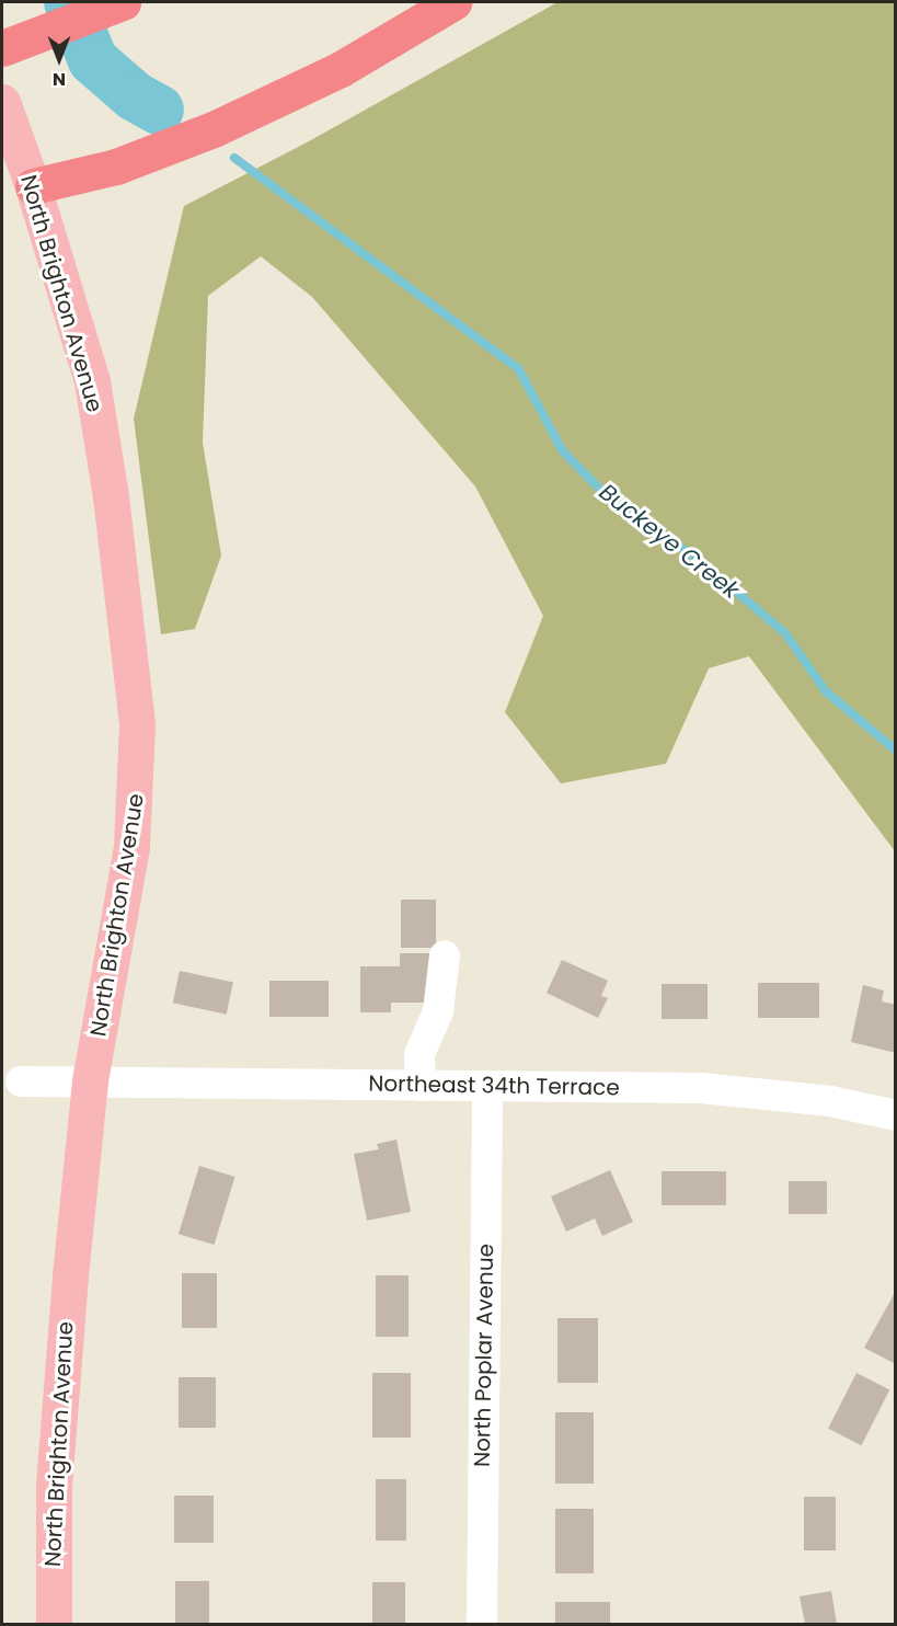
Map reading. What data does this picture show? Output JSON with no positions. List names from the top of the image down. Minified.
{"streets":{"main road":["North Brighton Avenue"],"street":["Northeast 34th Terrace","North Poplar Avenue"]},"crossings":[["North Brighton Avenue","Northeast 34th Terrace"],["Northeast 34th Terrace","North Poplar Avenue"]],"water":["Buckeye Creek"],"north":"bottom"}
